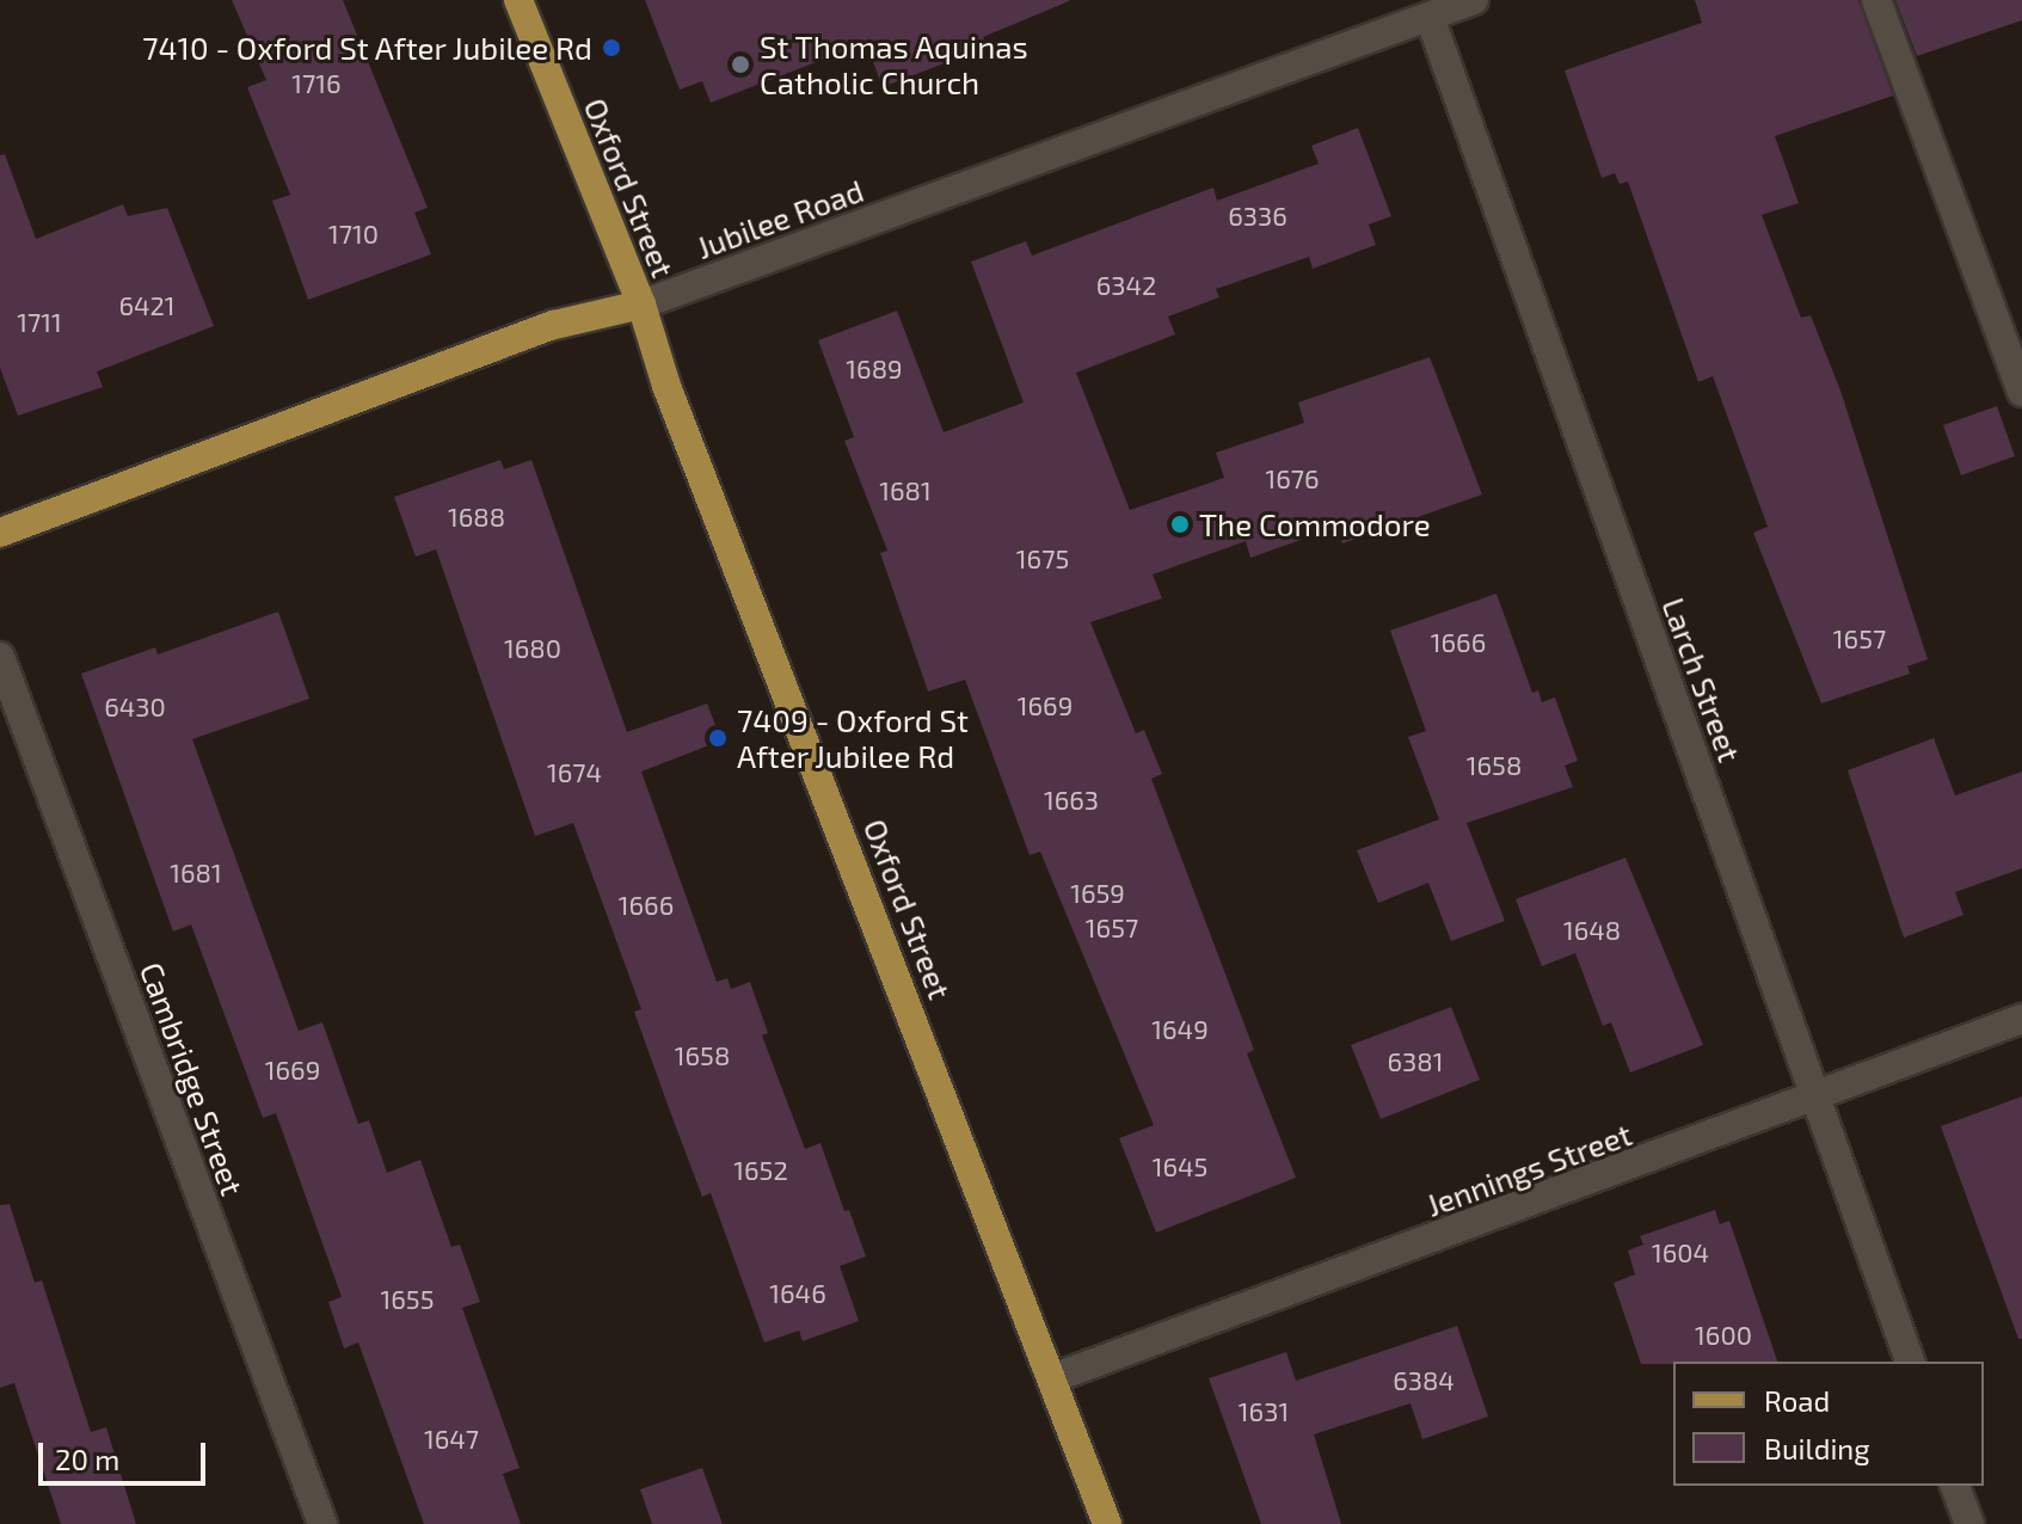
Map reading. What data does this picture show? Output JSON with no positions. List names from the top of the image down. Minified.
{"streets":{"main road":["Oxford Street","Jubilee Road"],"street":["Larch Street","Cambridge Street","Jennings Street"]},"crossings":[["Oxford Street","Jubilee Road"],["Oxford Street","Jennings Street"],["Jubilee Road","Larch Street"],["Larch Street","Jennings Street"]],"places":["7410 - Oxford St After Jubilee Rd","St Thomas Aquinas Catholic Church","The Commodore","7409 - Oxford St After Jubilee Rd"],"house_numbers":["1716","6336","1710","6342","6421","1711","1689","1676","1681","1688","1675","1657","1666","1680","1669","6430","1658","1674","1663","1681","1659","1666","1657","1648","1649","1658","6381","1669","1645","1652","1604","1646","1655","1600","6384","1631","1647"],"legend":["Road","Building"],"scale_bar":"20 m"}
